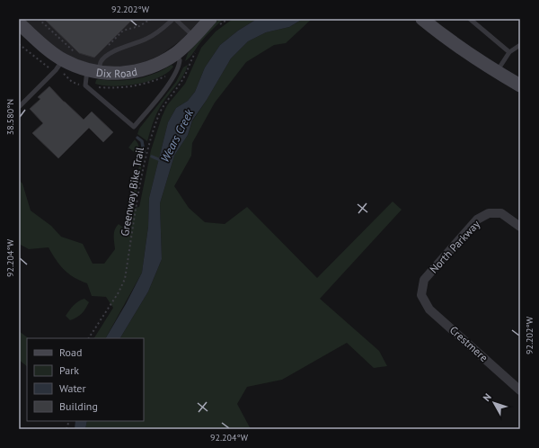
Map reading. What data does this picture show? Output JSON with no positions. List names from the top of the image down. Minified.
{"streets":{"main road":["Dix Road"],"street":["North Parkway","Crestmere"],"path":["Greenway Bike Trail"]},"crossings":[["North Parkway","Crestmere"]],"water":["Wears Creek"],"legend":["Road","Park","Water","Building"],"north":"top left","coordinates":["92.202°W","38.580°N","92.204°W"]}
